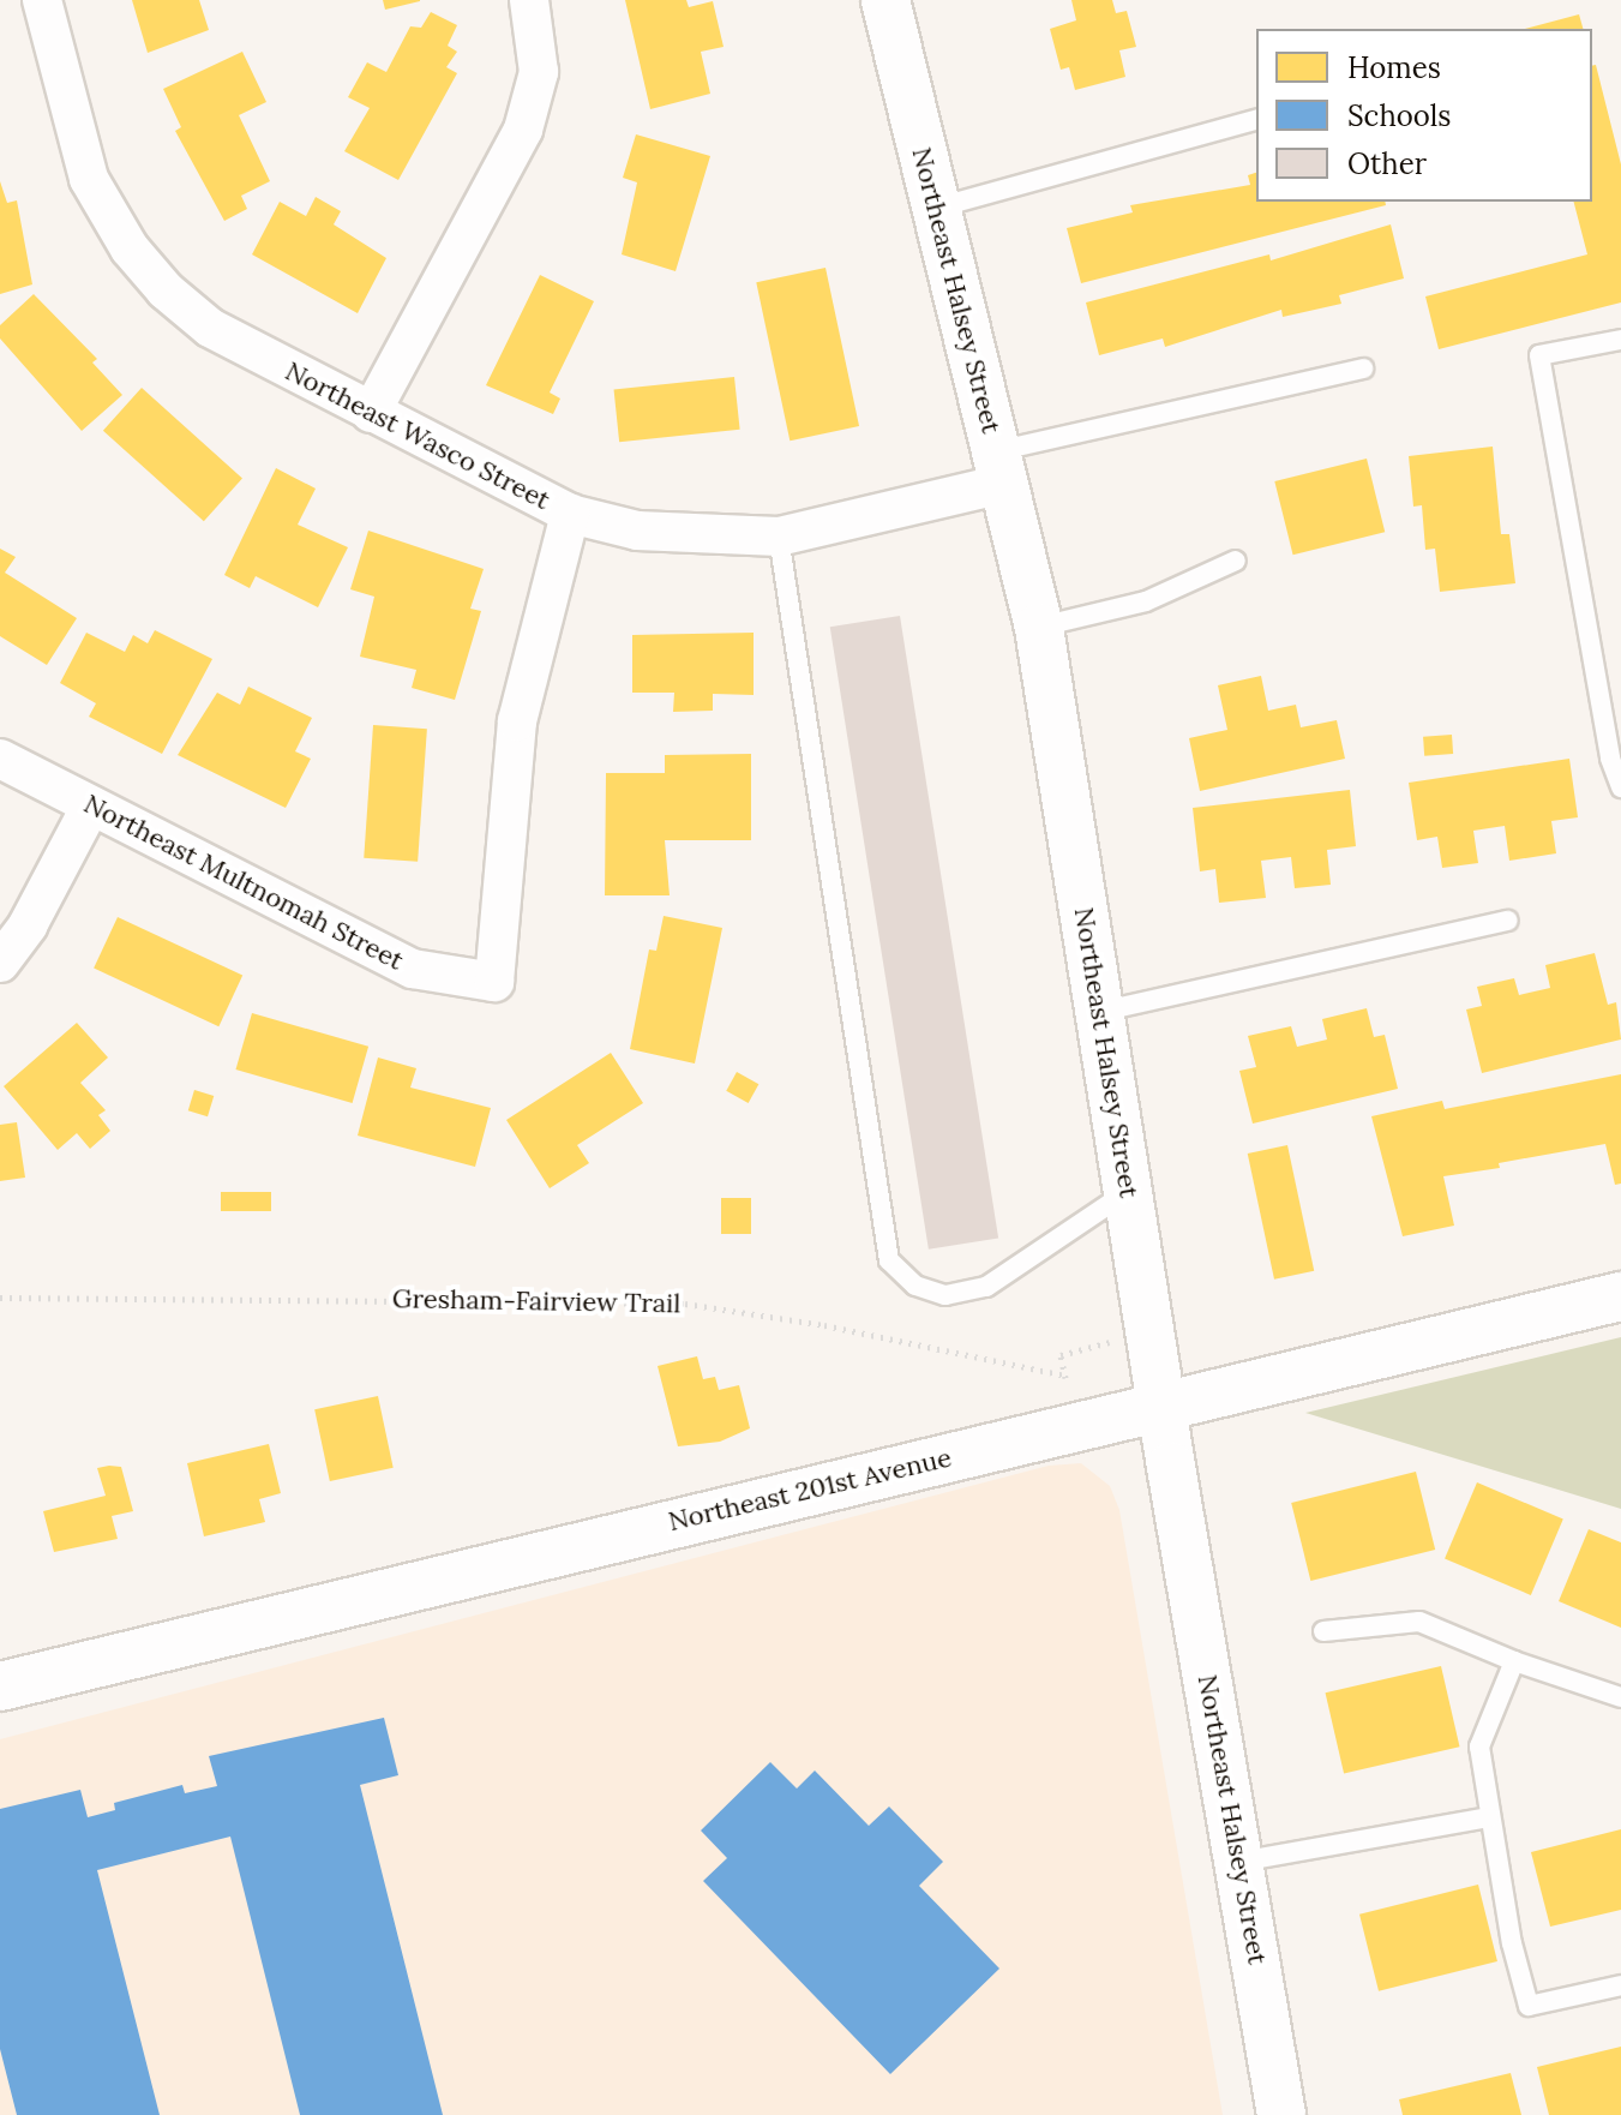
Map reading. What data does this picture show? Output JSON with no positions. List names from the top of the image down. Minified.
{"streets":{"street":["Northeast Halsey Street","Northeast Wasco Street","Northeast Multnomah Street","Northeast 201st Avenue"],"path":["Gresham-Fairview Trail"]},"crossings":[["Northeast Halsey Street","Northeast Wasco Street"],["Northeast Halsey Street","Northeast 201st Avenue"],["Northeast Wasco Street","Northeast Multnomah Street"]],"legend":["Homes","Schools","Other"]}
